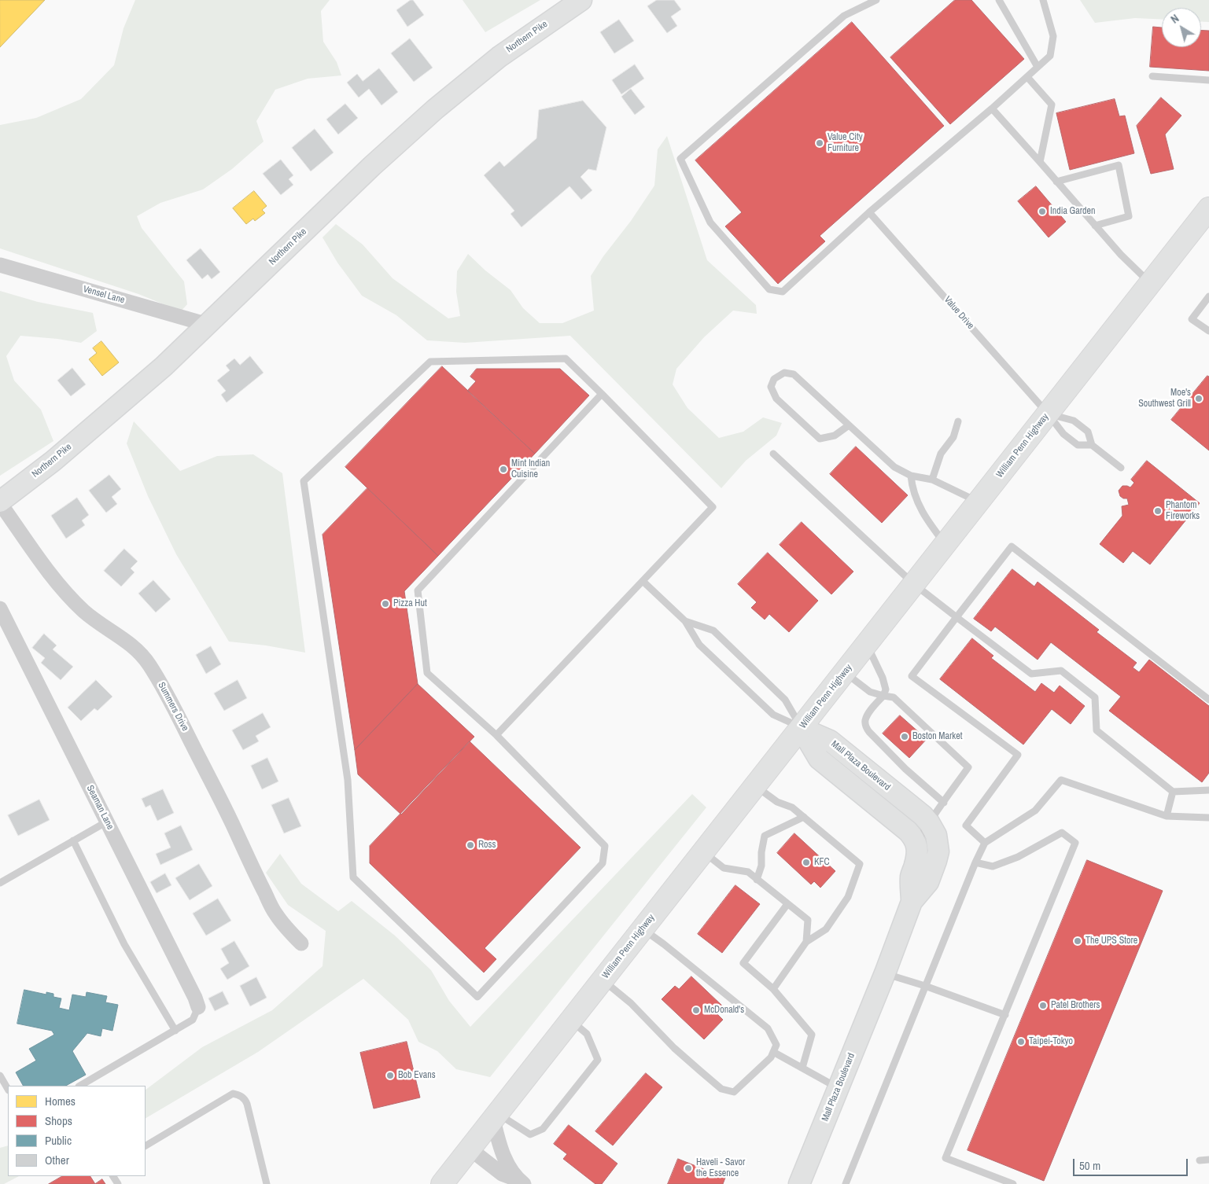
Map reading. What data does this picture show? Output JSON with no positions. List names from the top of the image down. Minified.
{"streets":{"highway":["William Penn Highway"],"main road":["Northern Pike","Mall Plaza Boulevard"],"street":["Vensel Lane","Summers Drive","Seaman Lane"],"lane":["Value Drive"]},"crossings":[["Northern Pike","Vensel Lane"],["Northern Pike","Summers Drive"],["Value Drive","William Penn Highway"],["William Penn Highway","Mall Plaza Boulevard"]],"places":["Value City Furniture","India Garden","Moe's Southwest Grill","Mint Indian Cuisine","Phantom Fireworks","Pizza Hut","Boston Market","Ross","KFC","The UPS Store","Patel Brothers","McDonald's","Taipei-Tokyo","Bob Evans","Haveli - Savor the Essence"],"legend":["Homes","Shops","Public","Other"],"scale_bar":"50 m","north":"top left"}
